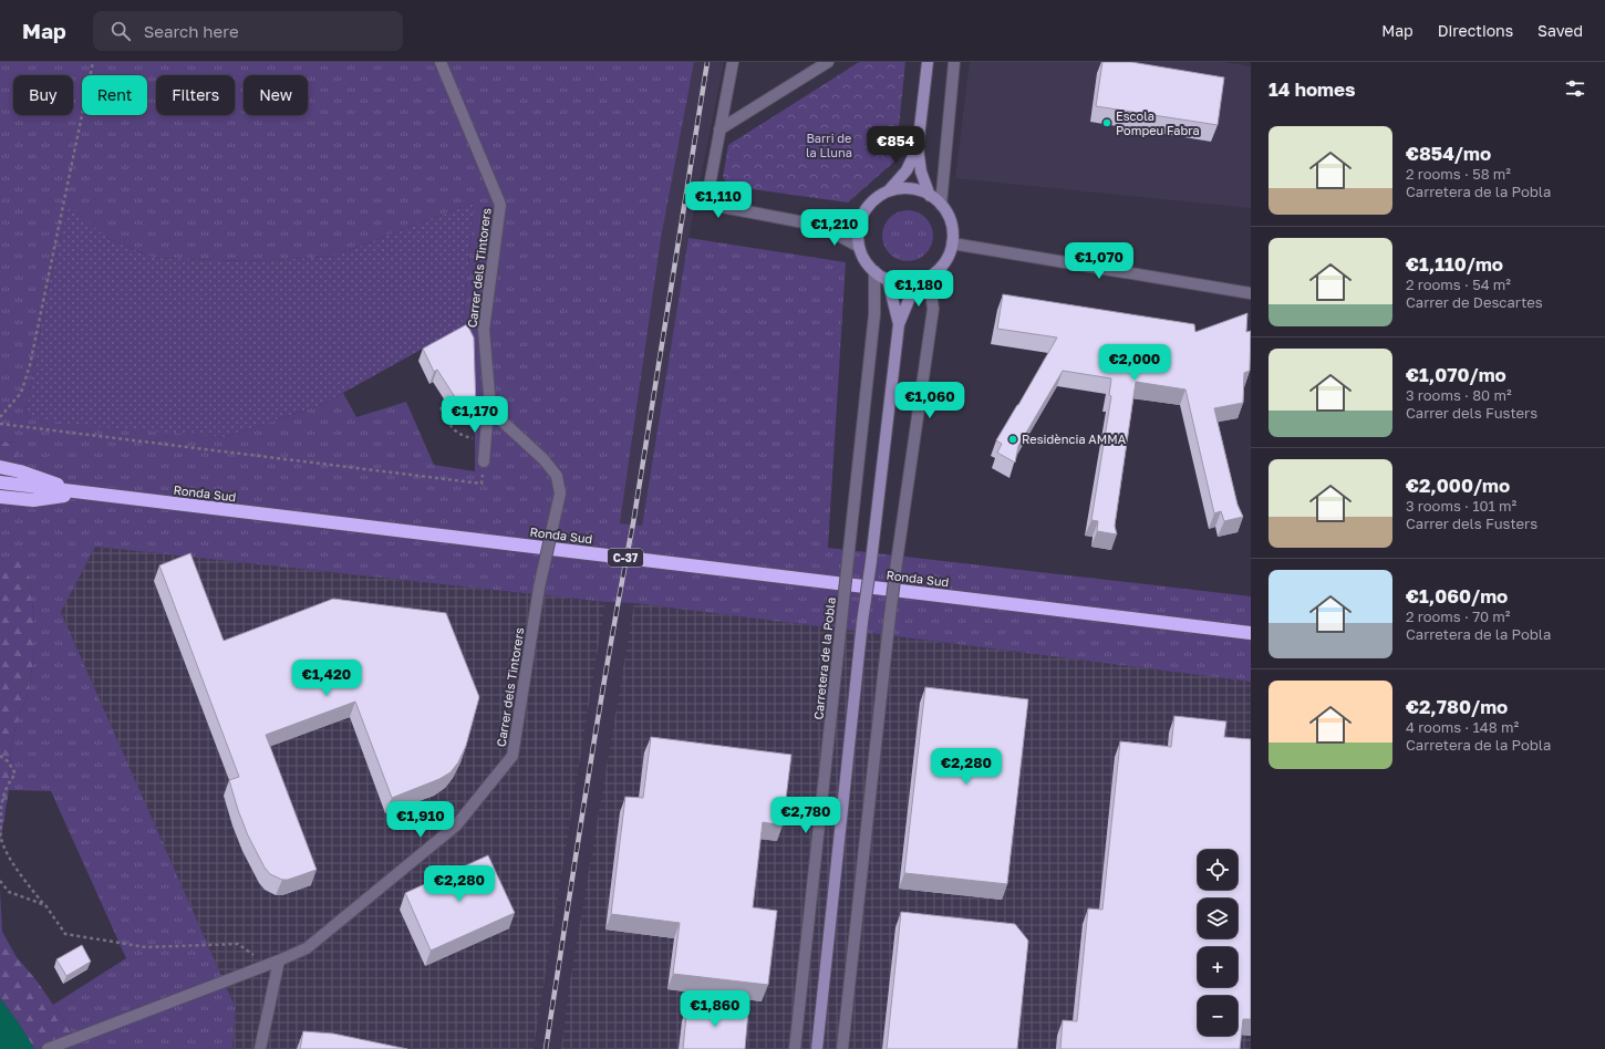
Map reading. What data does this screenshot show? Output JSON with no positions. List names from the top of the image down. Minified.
{"streets":{"highway":["Ronda Sud","C-37"],"street":["Carrer dels Tintorers","Carretera de la Pobla"]},"parks":["Barri de la Lluna"],"places":["Escola Pompeu Fabra","Residència AMMA"],"page":{"header":"Map","search":"Search here","nav":["Map","Directions","Saved"],"heading":"14 homes","chip":["Buy","Rent","Filters","New"],"list":[{"name":"€854/mo","note":"2 rooms · 58 m² · Carretera de la Pobla"},{"name":"€1,110/mo","note":"2 rooms · 54 m² · Carrer de Descartes"},{"name":"€1,070/mo","note":"3 rooms · 80 m² · Carrer dels Fusters"},{"name":"€2,000/mo","note":"3 rooms · 101 m² · Carrer dels Fusters"},{"name":"€1,060/mo","note":"2 rooms · 70 m² · Carretera de la Pobla"},{"name":"€2,780/mo","note":"4 rooms · 148 m² · Carretera de la Pobla"}],"price":["€854","€1,110","€1,210","€1,070","€1,180","€2,000","€1,060","€1,170","€1,420","€2,280","€2,780","€1,910","€2,280","€1,860"],"map_buttons":["+","−"]}}
